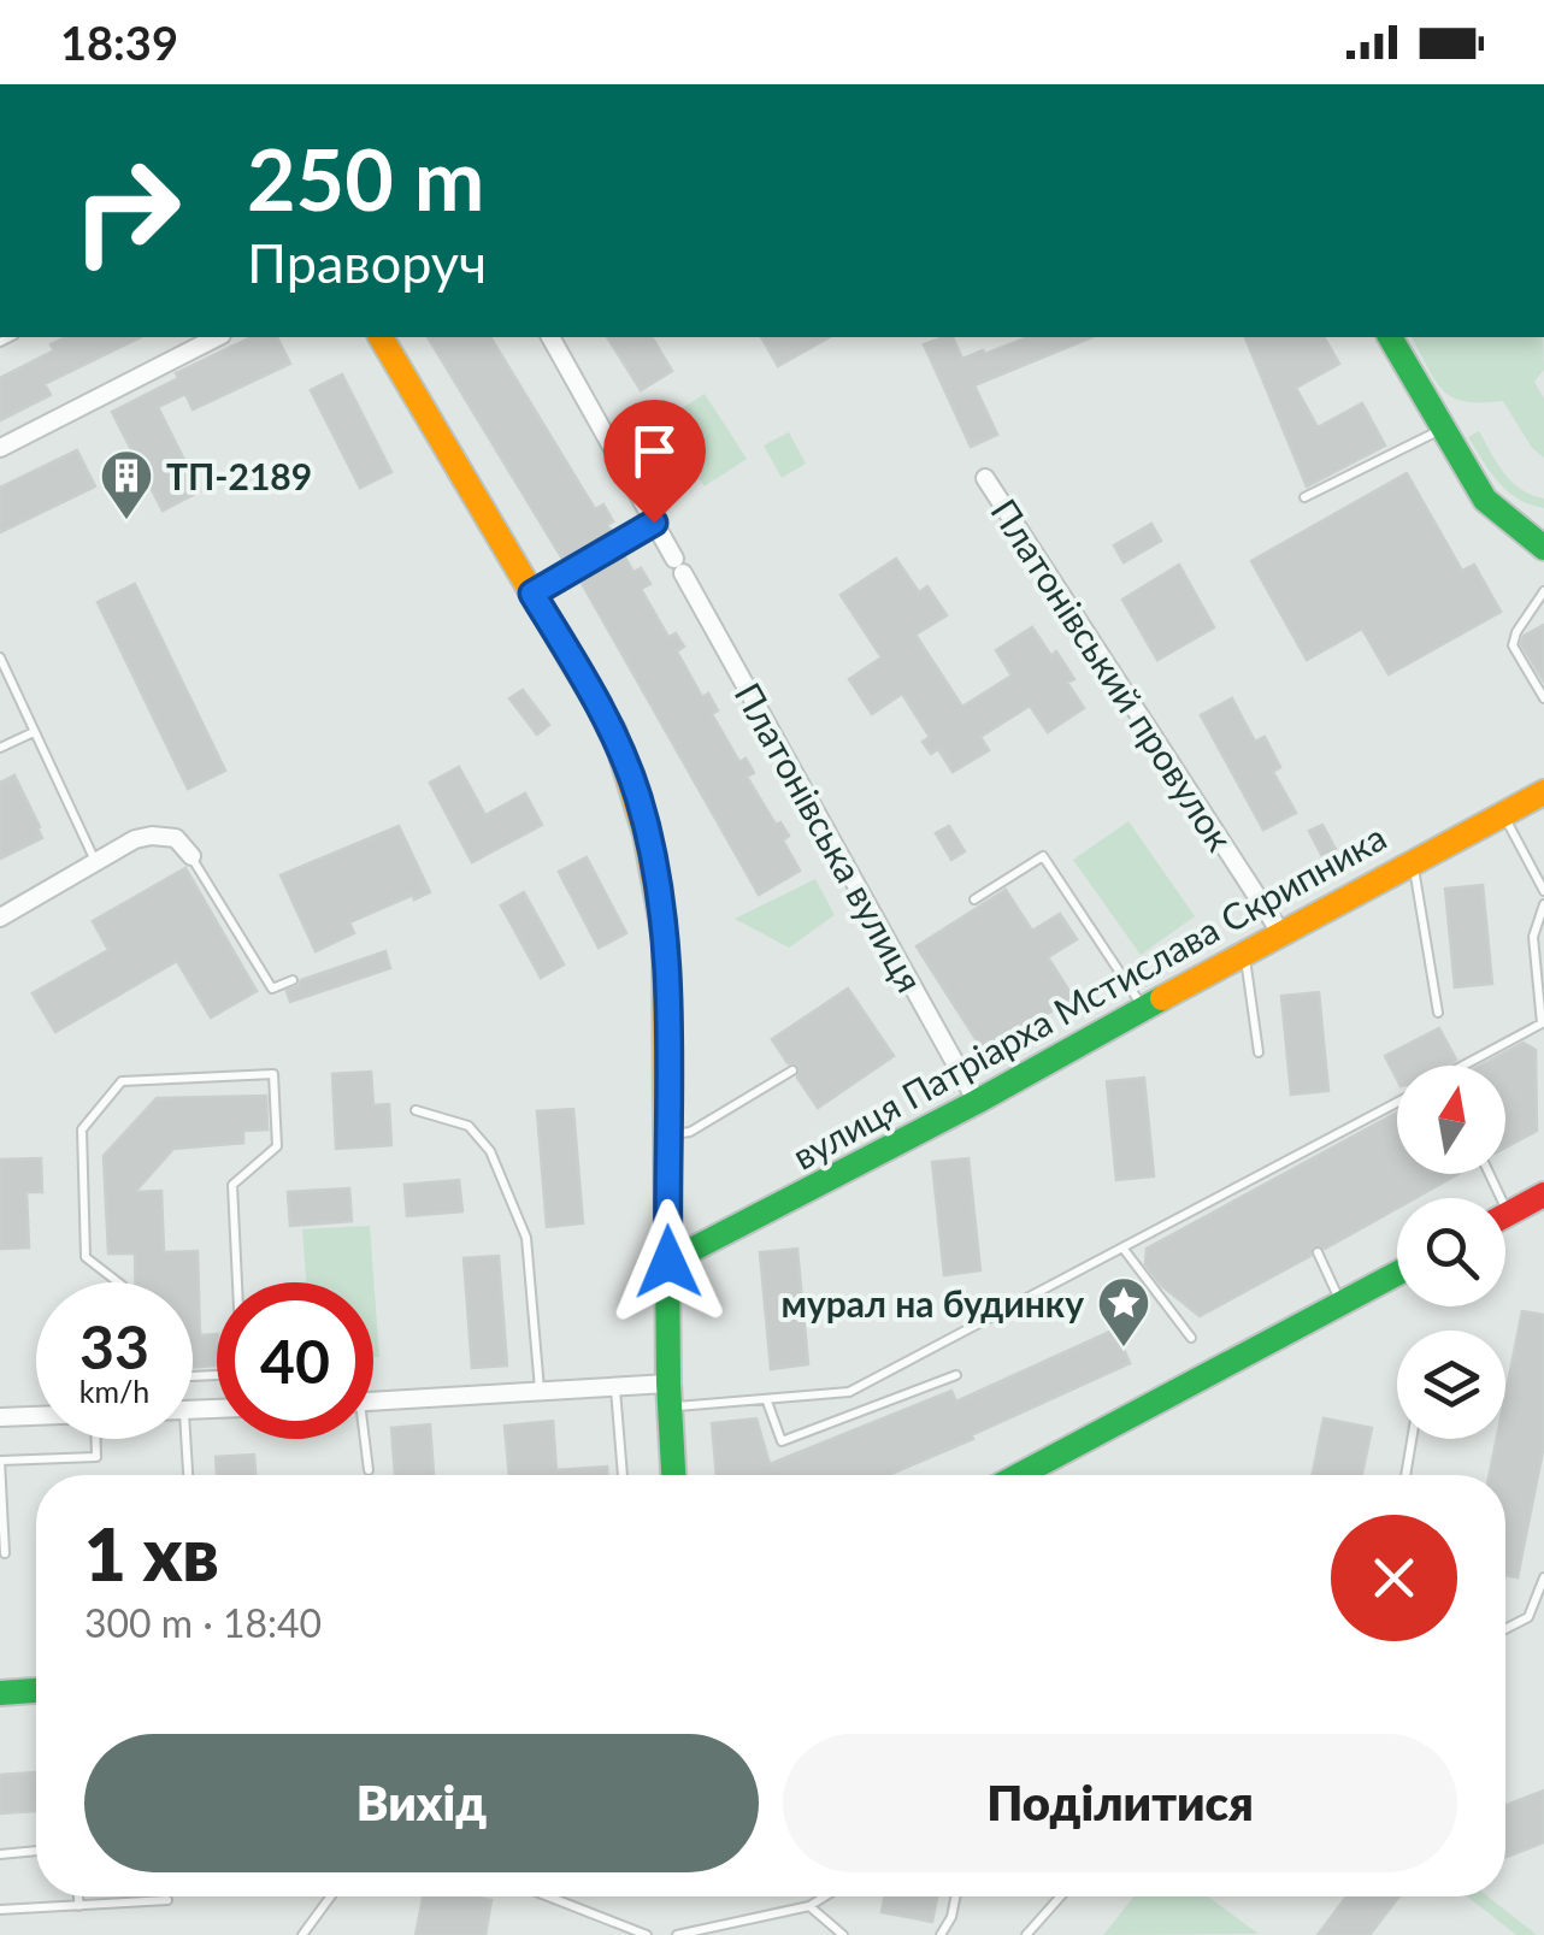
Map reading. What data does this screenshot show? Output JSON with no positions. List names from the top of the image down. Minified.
{"streets":{"street":["Платонівський провулок","Платонівська вулиця","вулиця Патріарха Мстислава Скрипника"]},"crossings":[["Платонівський провулок","вулиця Патріарха Мстислава Скрипника"],["Платонівська вулиця","вулиця Патріарха Мстислава Скрипника"]],"places":{"building":["ТП-2189"],"place":["мурал на будинку"]},"north":"top","page":{"status":"18:39","turn":["250 m","Праворуч"],"speed":"33 km/h","limit":"40","heading":["1 хв","300 m · 18:40"],"buttons":["Вихід","Поділитися"]}}
